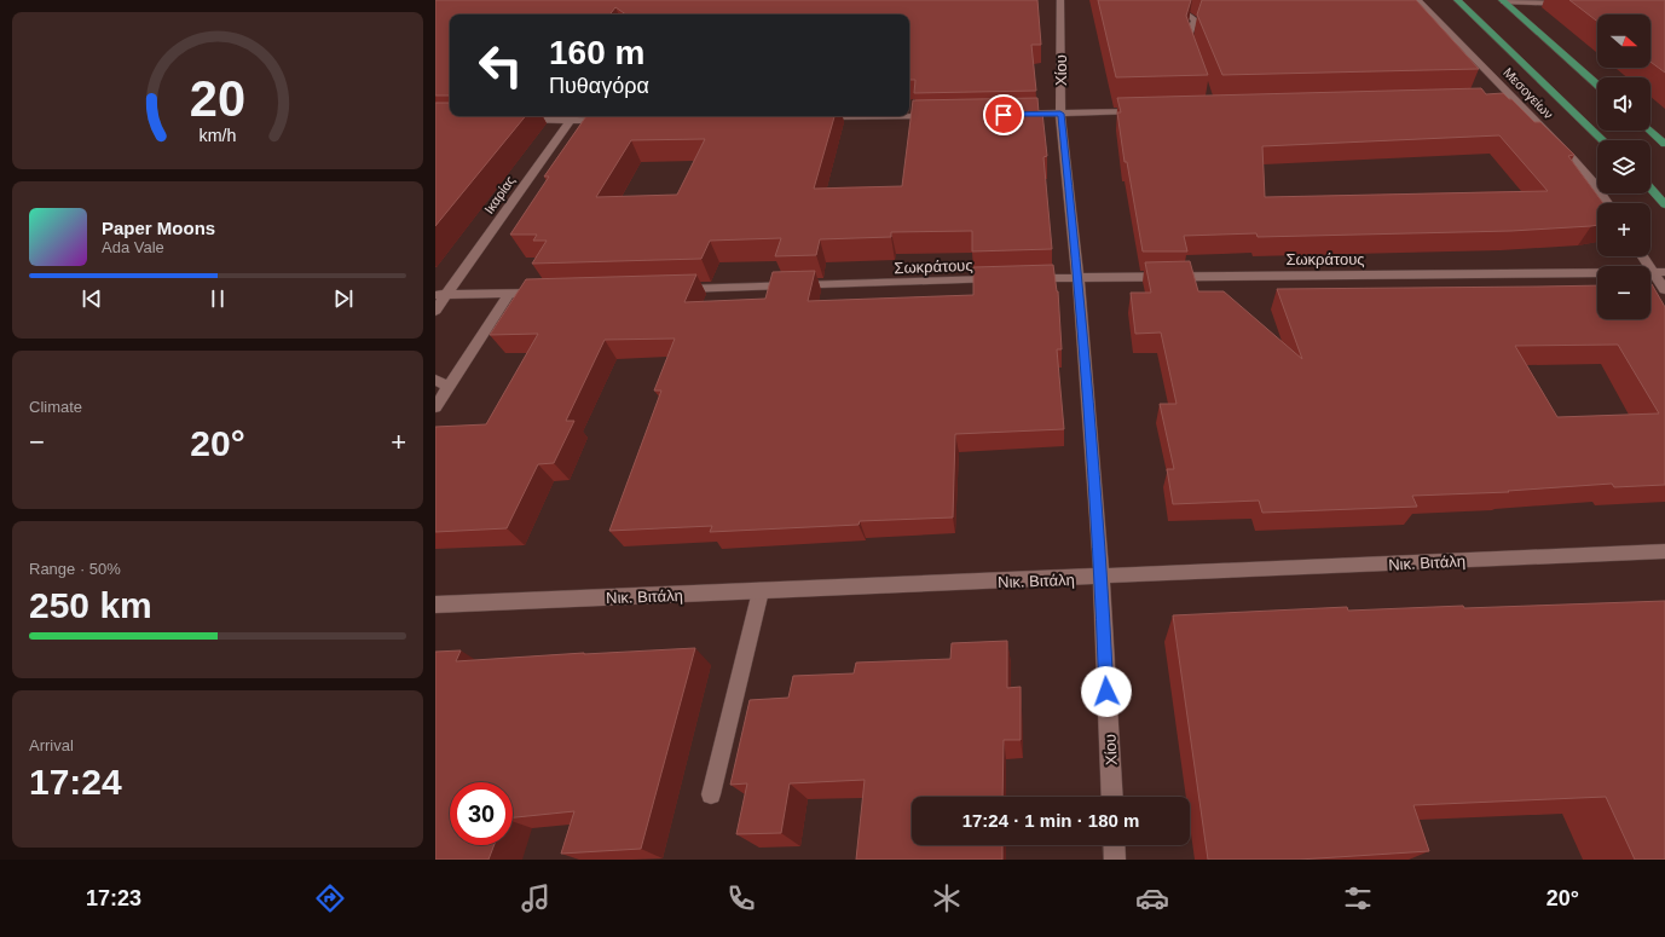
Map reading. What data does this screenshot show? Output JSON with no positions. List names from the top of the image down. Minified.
{"streets":{"main road":["Μεσογείων"],"street":["Χίου","Ικαρίας","Σωκράτους","Νικ. Βιτάλη"]},"crossings":[["Χίου","Σωκράτους"],["Χίου","Νικ. Βιτάλη"]],"north":"right","page":{"map_buttons":["+","−"],"turn":["160 m","Πυθαγόρα"],"song":["Paper Moons","Ada Vale"],"tile":["Climate",["Range · 50%","250 km"],["Arrival","17:24"]],"heat":["−","20°","+"],"limit":"30","trip":"17:24 · 1 min · 180 m","tabs":["17:23","20°"],"gauge":["20","km/h"]}}
